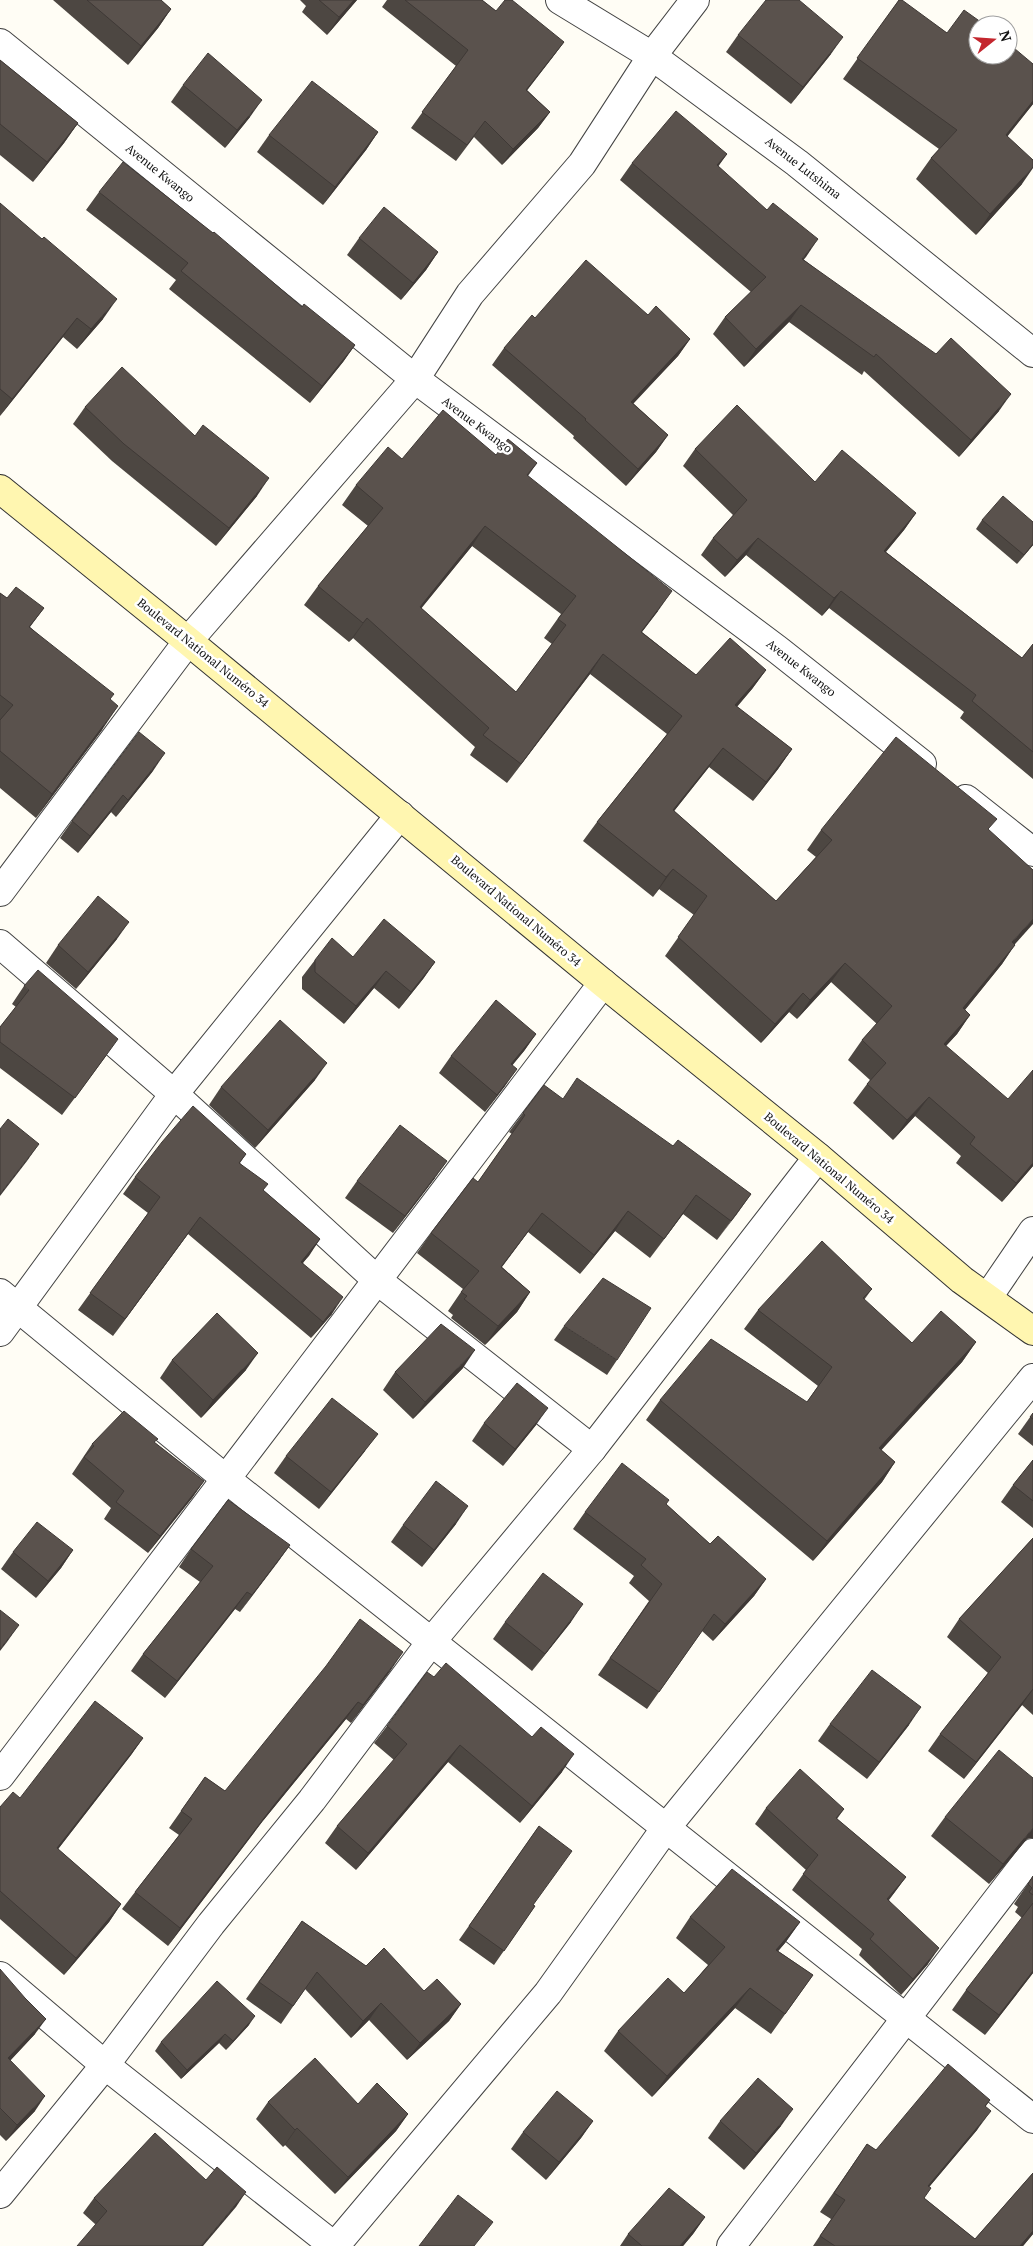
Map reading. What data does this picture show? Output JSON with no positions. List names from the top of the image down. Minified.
{"streets":{"main road":["Boulevard National Numéro 34"],"street":["Avenue Lutshima","Avenue Kwango"]},"north":"right"}
